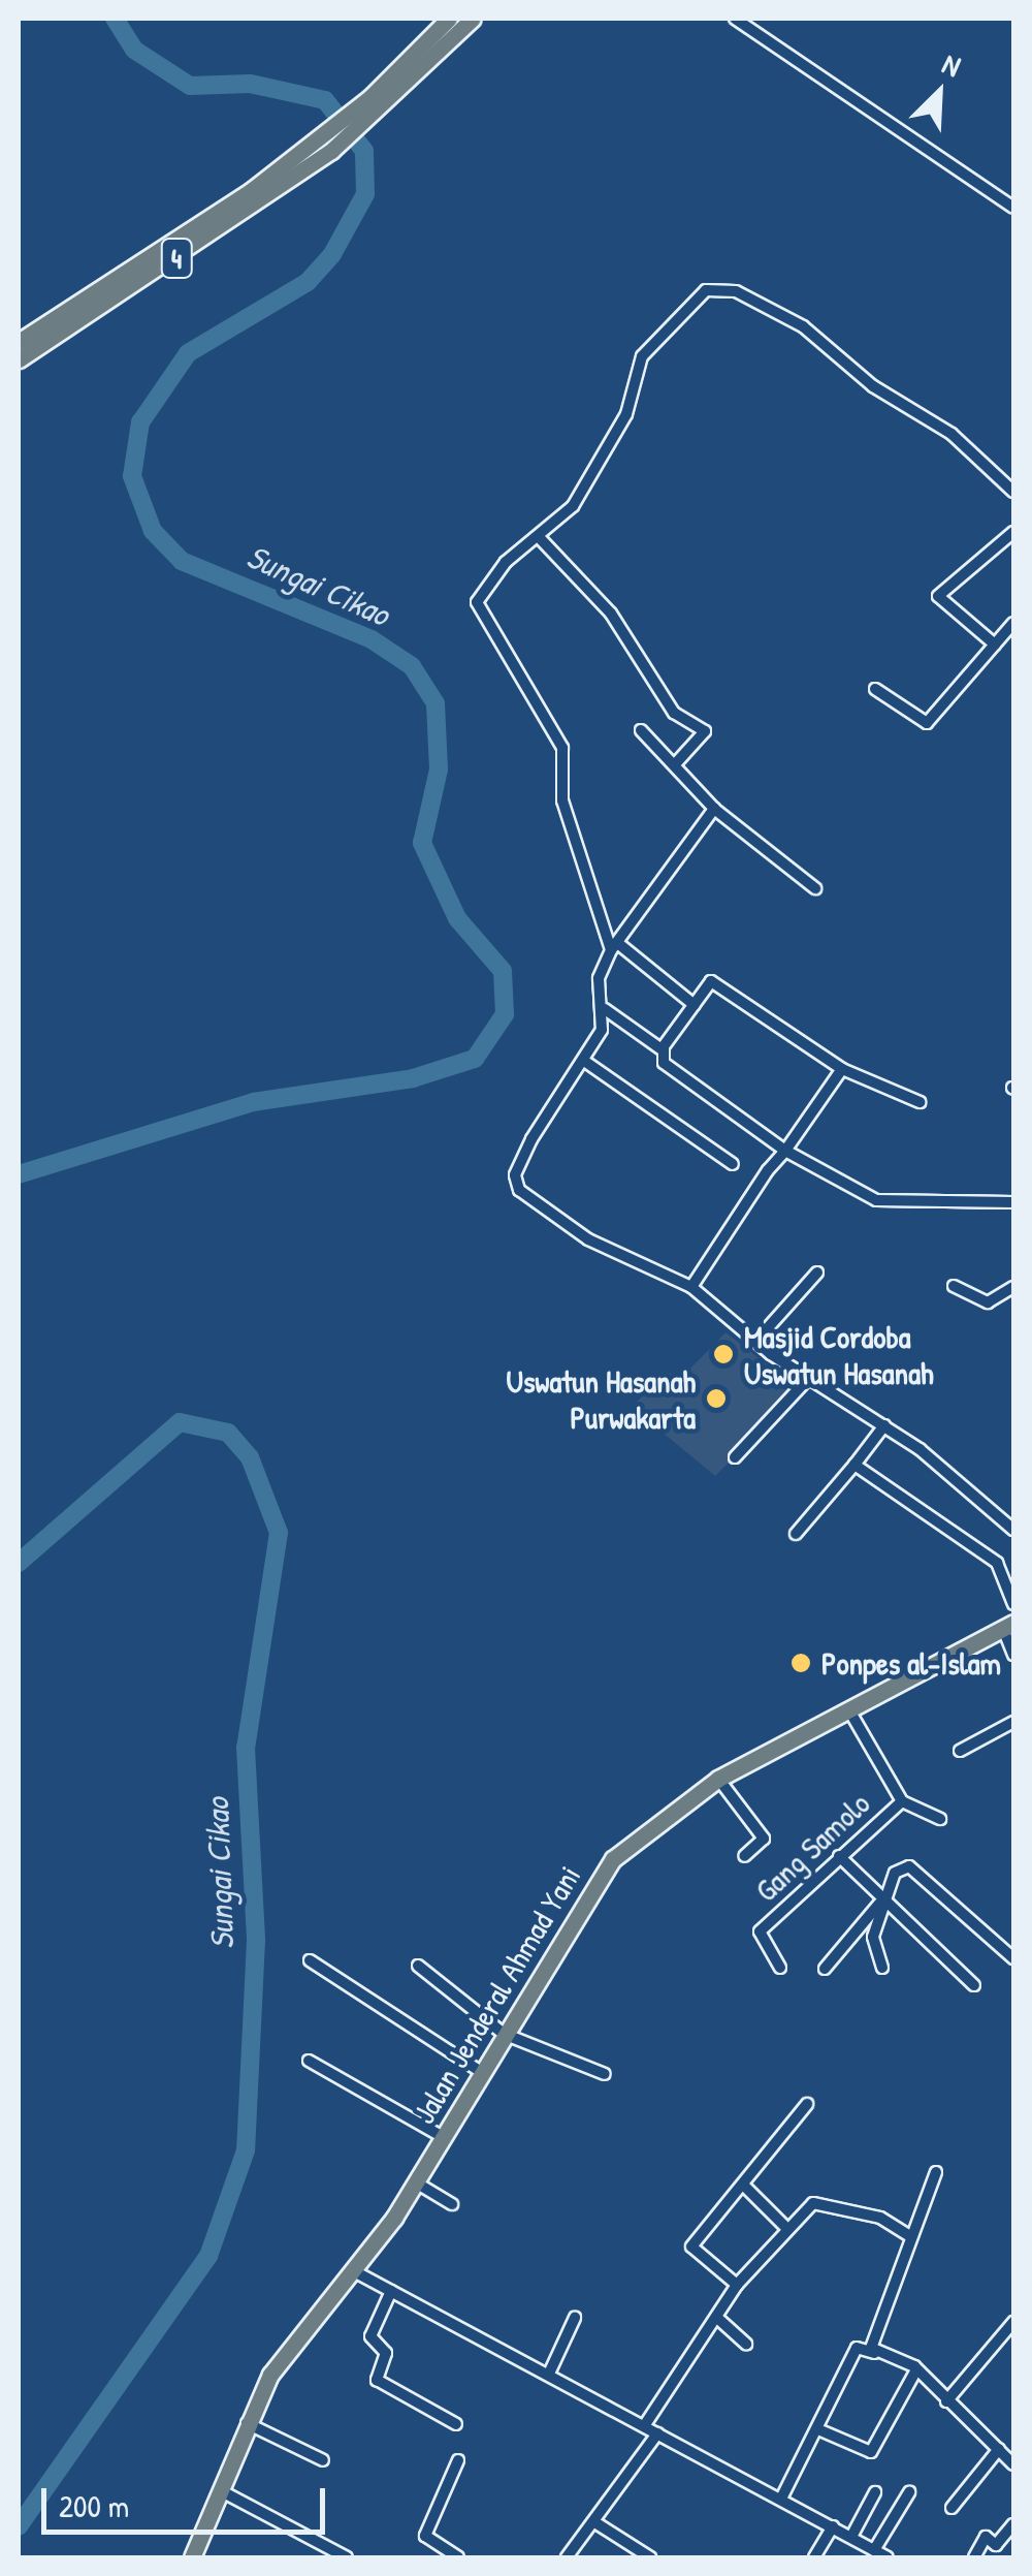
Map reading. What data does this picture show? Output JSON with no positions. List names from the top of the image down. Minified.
{"streets":{"highway":["4","Jalan Jenderal Ahmad Yani"],"street":["Gang Samolo"]},"crossings":[["Gang Samolo","Jalan Jenderal Ahmad Yani"]],"water":["Sungai Cikao"],"places":["Masjid Cordoba Uswatun Hasanah","Uswatun Hasanah Purwakarta","Ponpes al-Islam"],"scale_bar":"200 m","north":"top right"}
